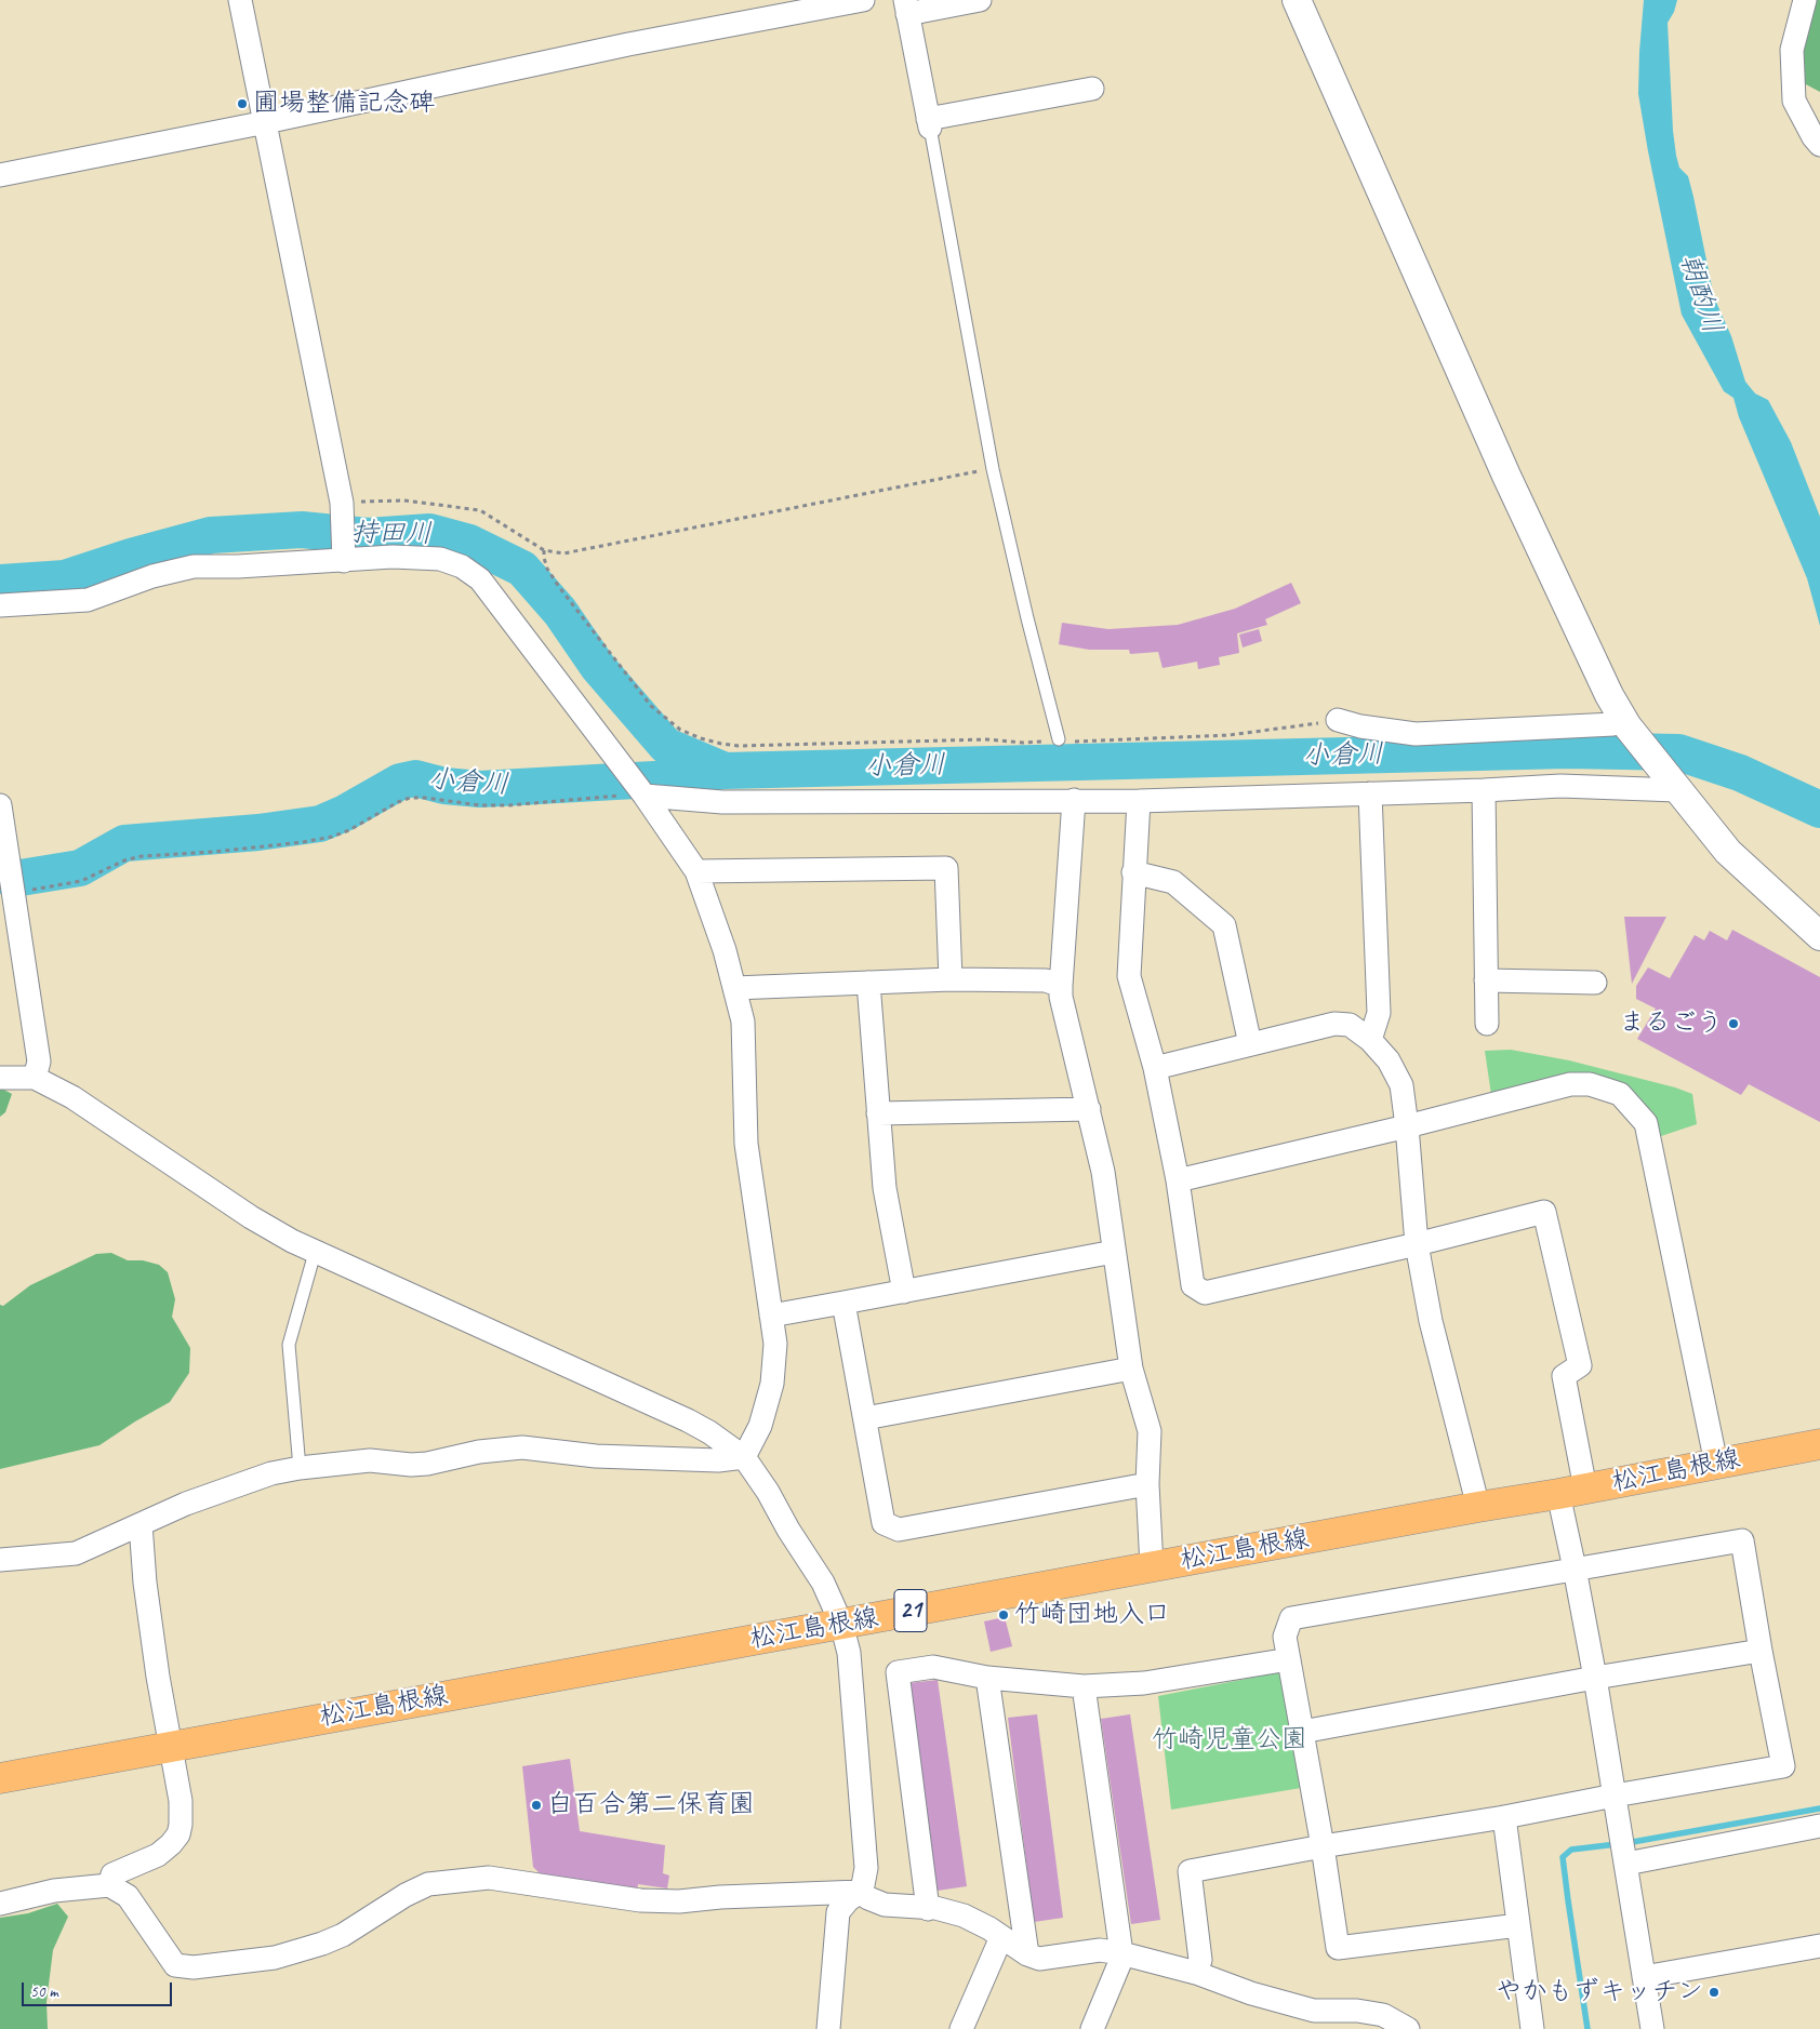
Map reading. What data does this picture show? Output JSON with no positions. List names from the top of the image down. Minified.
{"streets":{"main road":["松江島根線","21"]},"water":["朝酌川","持田川","小倉川"],"parks":["竹崎児童公園"],"places":["圃場整備記念碑","まるごう","竹崎団地入口","白百合第二保育園","やかもずキッチン"],"scale_bar":"50 m"}
